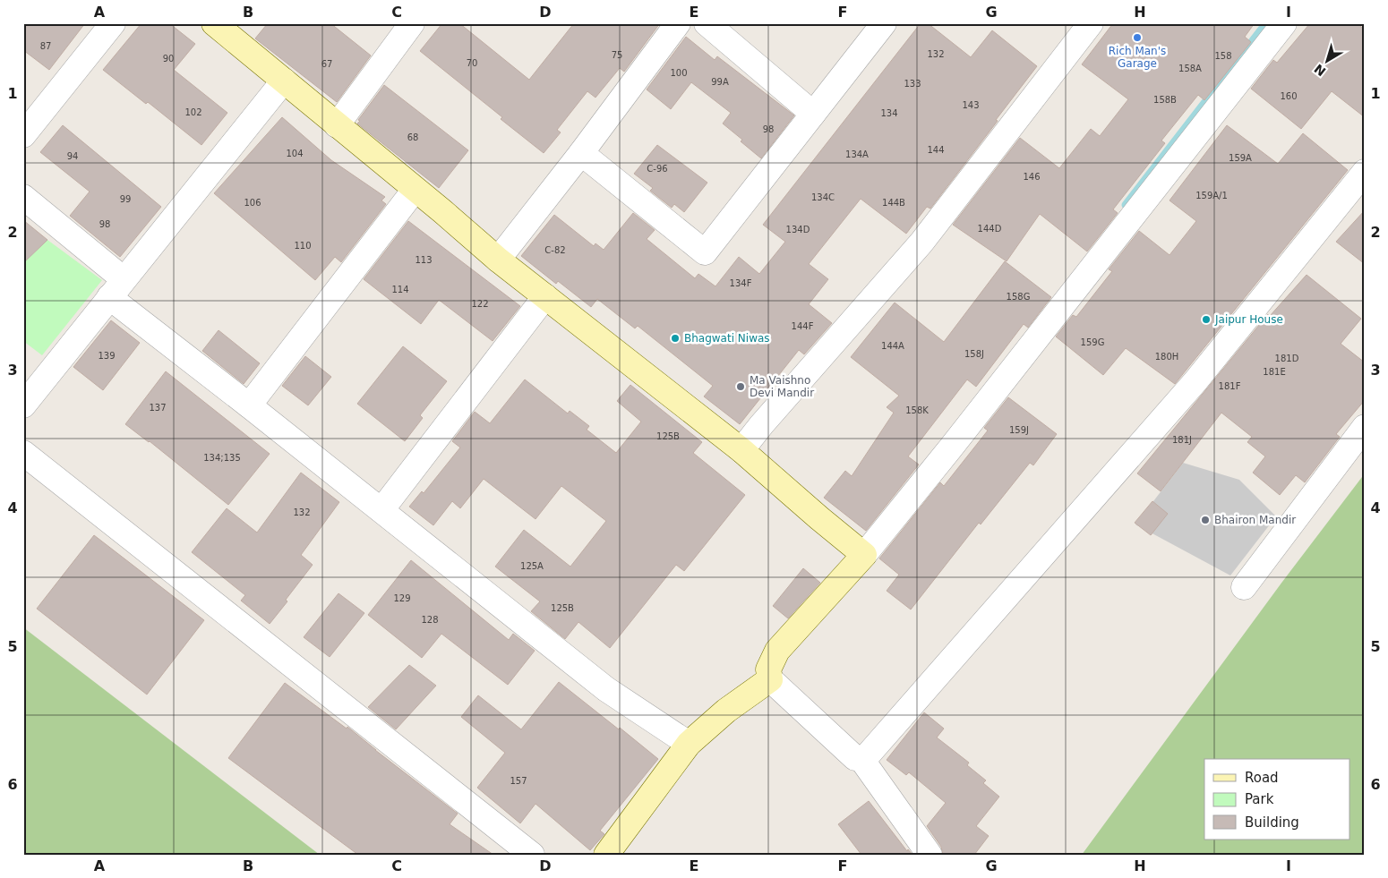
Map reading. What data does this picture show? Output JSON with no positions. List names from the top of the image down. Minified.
{"places":["Rich Man's Garage","Jaipur House","Bhagwati Niwas","Ma Vaishno Devi Mandir","Bhairon Mandir"],"house_numbers":["87","132","75","158","90","70","67","158A","100","99A","133","160","158B","143","102","134","98","68","144","104","134A","94","159A","C-96","146","159A/1","134C","99","106","144B","98","144D","134D","110","C-82","113","134F","114","158G","122","144F","159G","144A","158J","139","180H","181D","181E","181F","137","158K","159J","125B","181J","134;135","132","125A","129","125B","128","157"],"legend":["Road","Park","Building"],"north":"bottom left","grid":{"columns":["A","B","C","D","E","F","G","H","I"],"rows":["1","2","3","4","5","6"]}}
